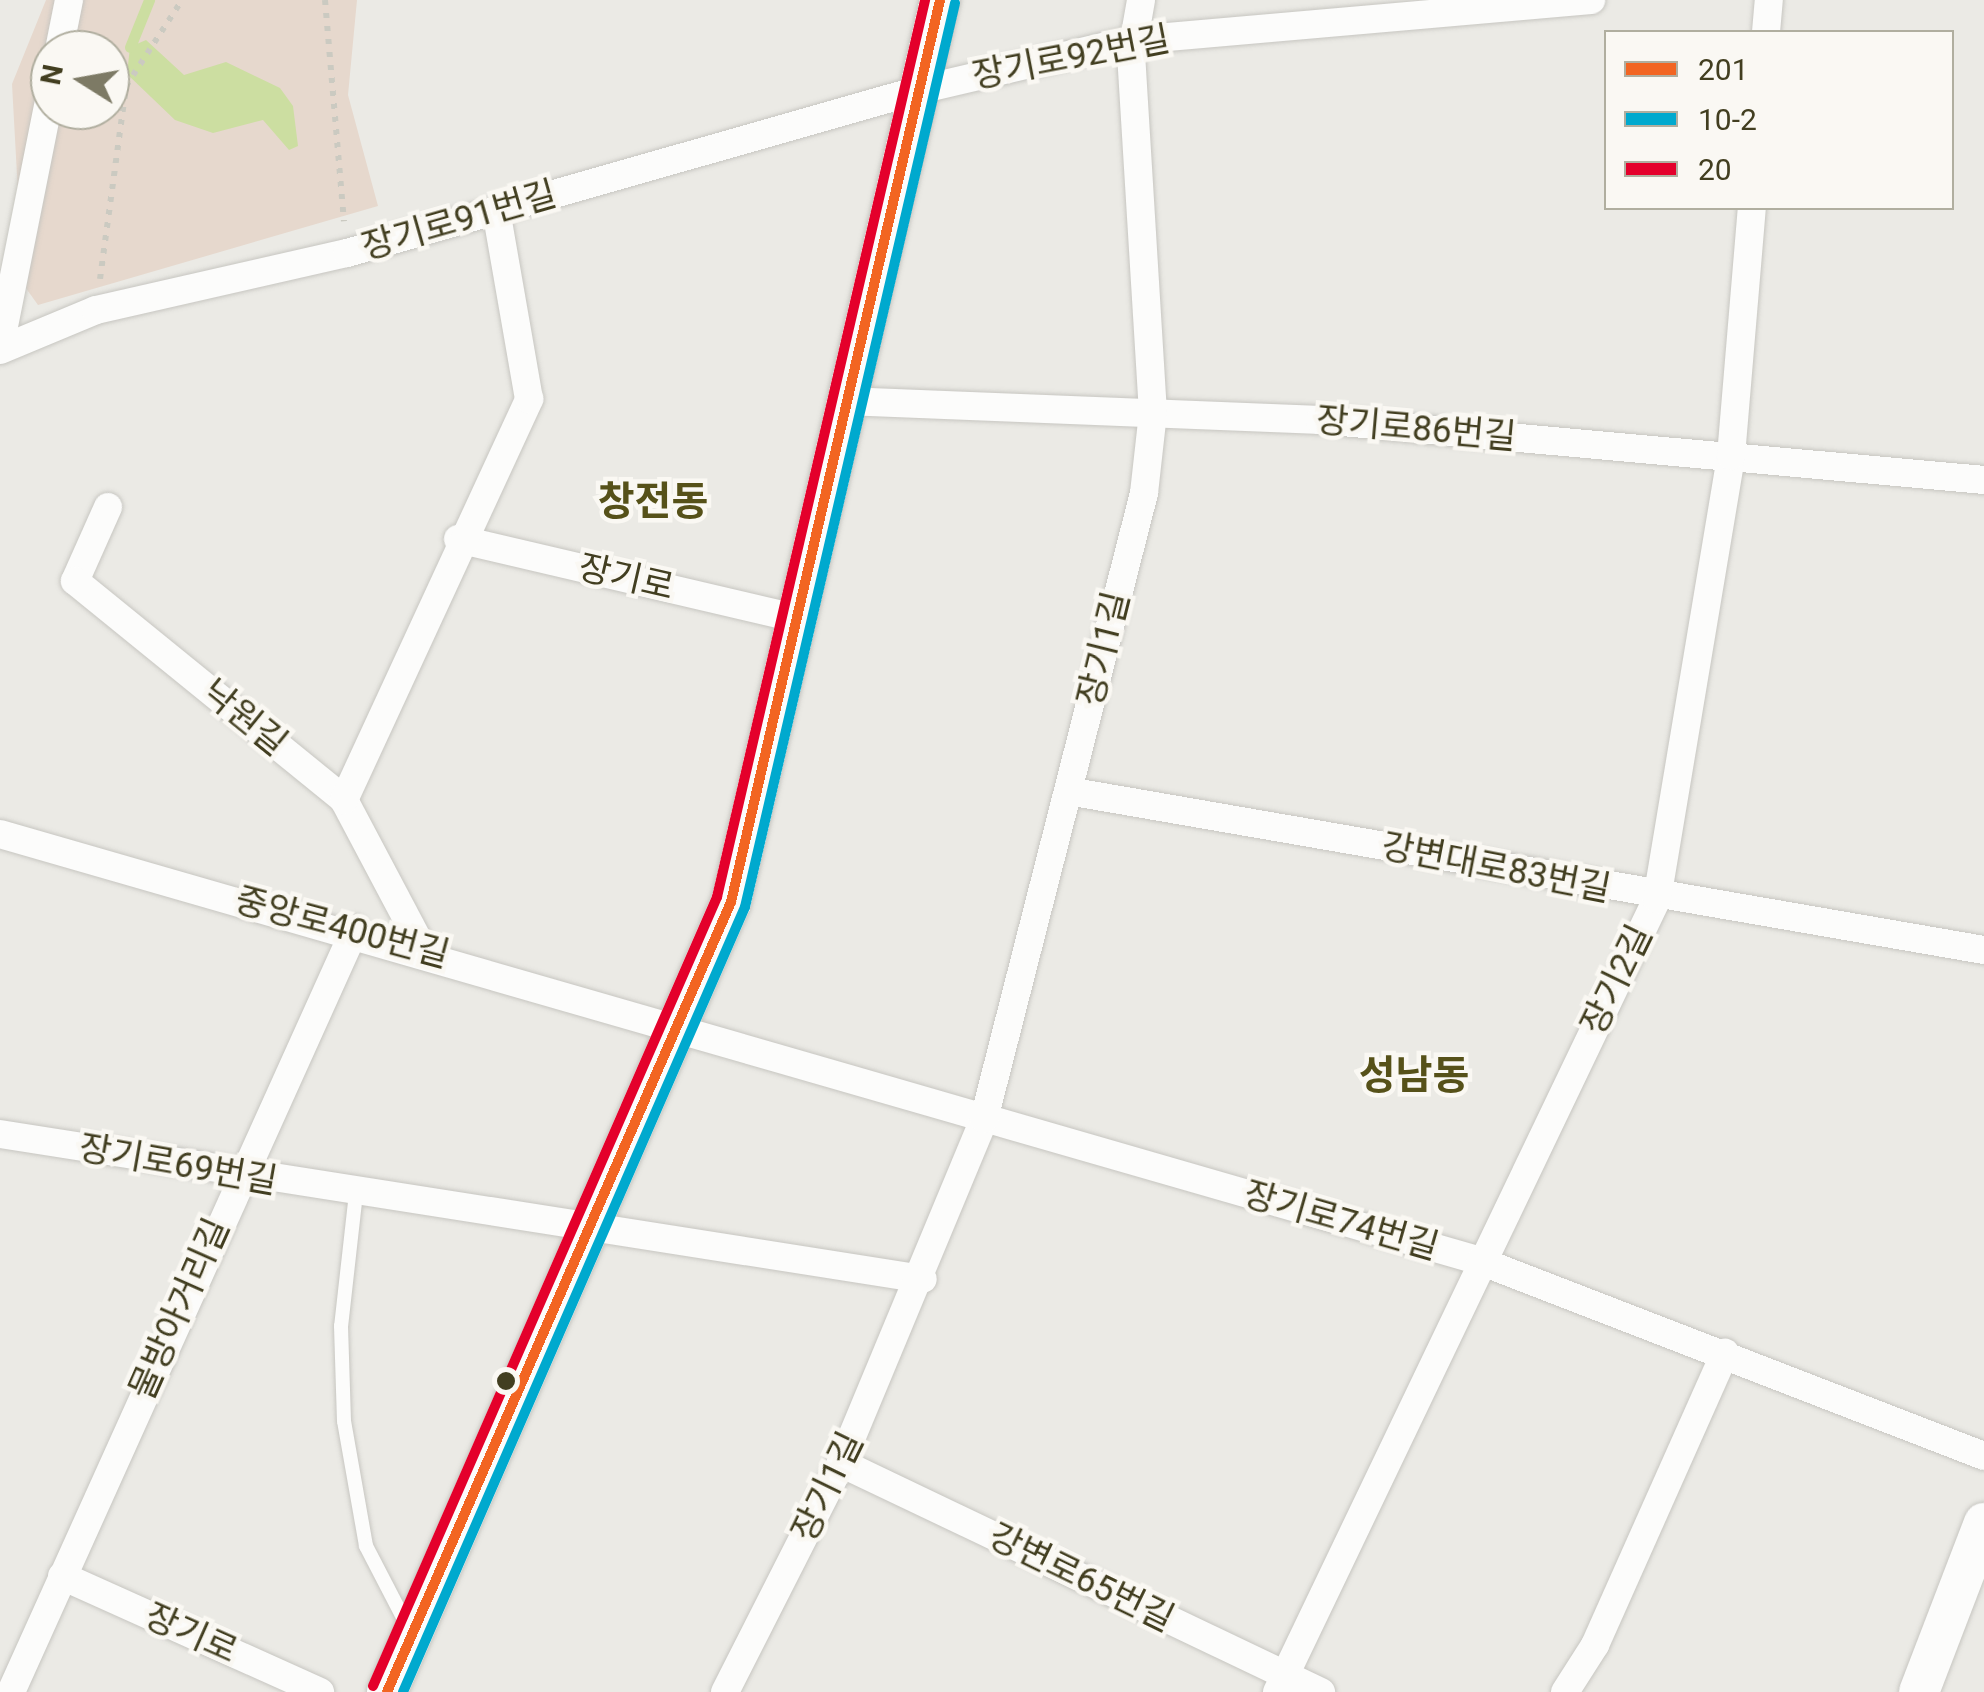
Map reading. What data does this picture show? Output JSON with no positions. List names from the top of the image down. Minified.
{"streets":{"street":["장기로92번길","장기로91번길","장기로86번길","장기로","장기1길","낙원길","강변대로83번길","중앙로400번길","장기2길","장기로69번길","장기로74번길","물방아거리길","강변로65번길"]},"crossings":[["장기로92번길","장기로91번길"],["장기로92번길","장기1길"],["장기로86번길","장기1길"],["장기로86번길","장기2길"],["장기로","물방아거리길"],["장기1길","강변대로83번길"],["장기1길","장기로74번길"],["장기1길","강변로65번길"],["낙원길","중앙로400번길"],["강변대로83번길","장기2길"],["중앙로400번길","장기로74번길"],["중앙로400번길","물방아거리길"],["장기2길","장기로74번길"],["장기2길","강변로65번길"],["장기로69번길","물방아거리길"]],"districts":["창전동","성남동"],"lines":["transit line 201","transit line 20","transit line 10-2"],"legend":["201","10-2","20"],"north":"left"}
